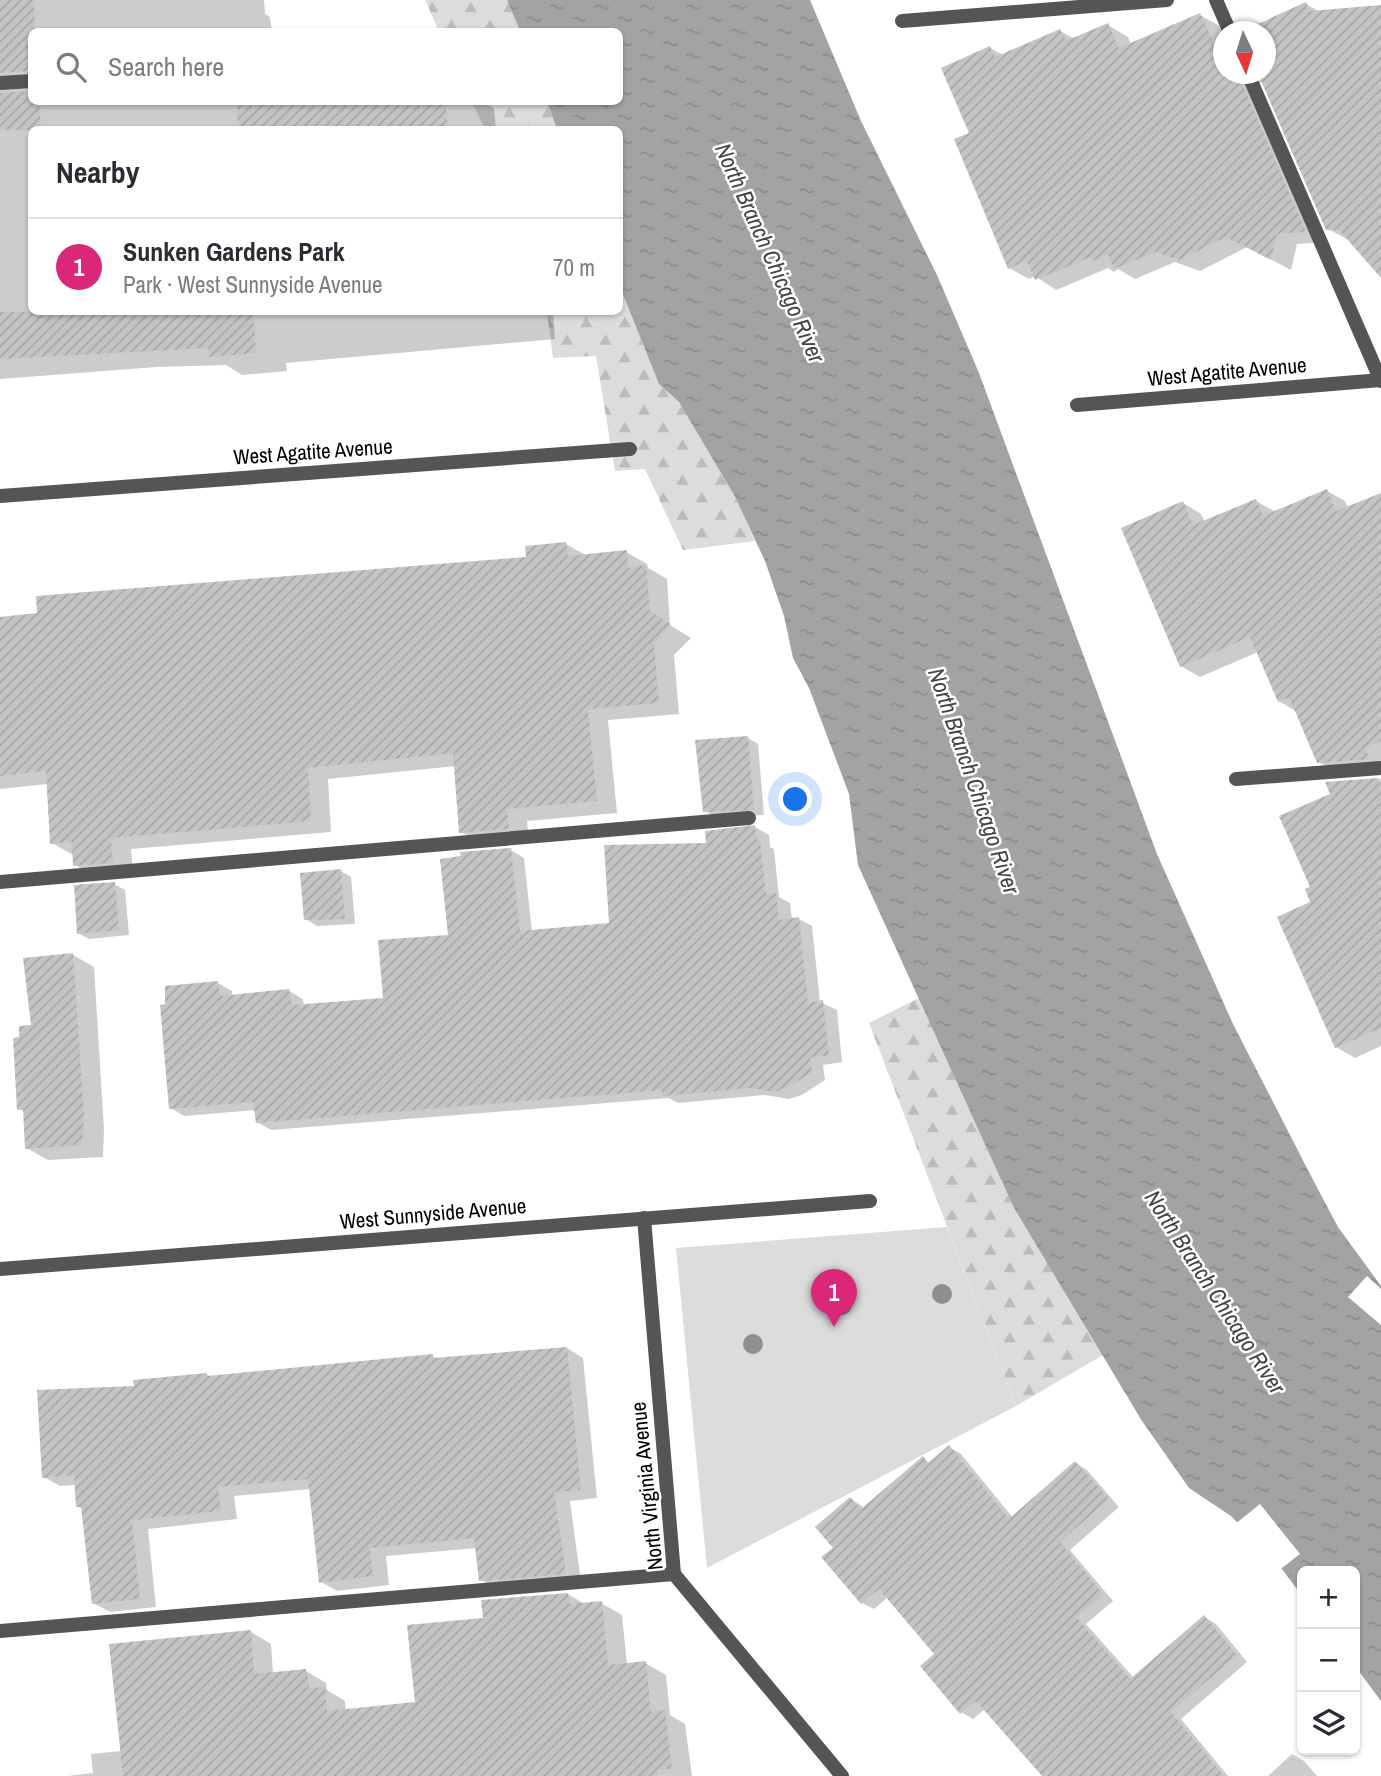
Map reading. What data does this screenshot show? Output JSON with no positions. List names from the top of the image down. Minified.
{"streets":{"street":["West Agatite Avenue","West Sunnyside Avenue","North Virginia Avenue"]},"crossings":[["West Sunnyside Avenue","North Virginia Avenue"]],"water":["North Branch Chicago River"],"north":"bottom","page":{"search":"Search here","heading":"Nearby","list":[{"mark":"1","name":"Sunken Gardens Park","note":"Park · West Sunnyside Avenue","value":"70 m"}],"pins":"1","map_buttons":["+","−"]}}
